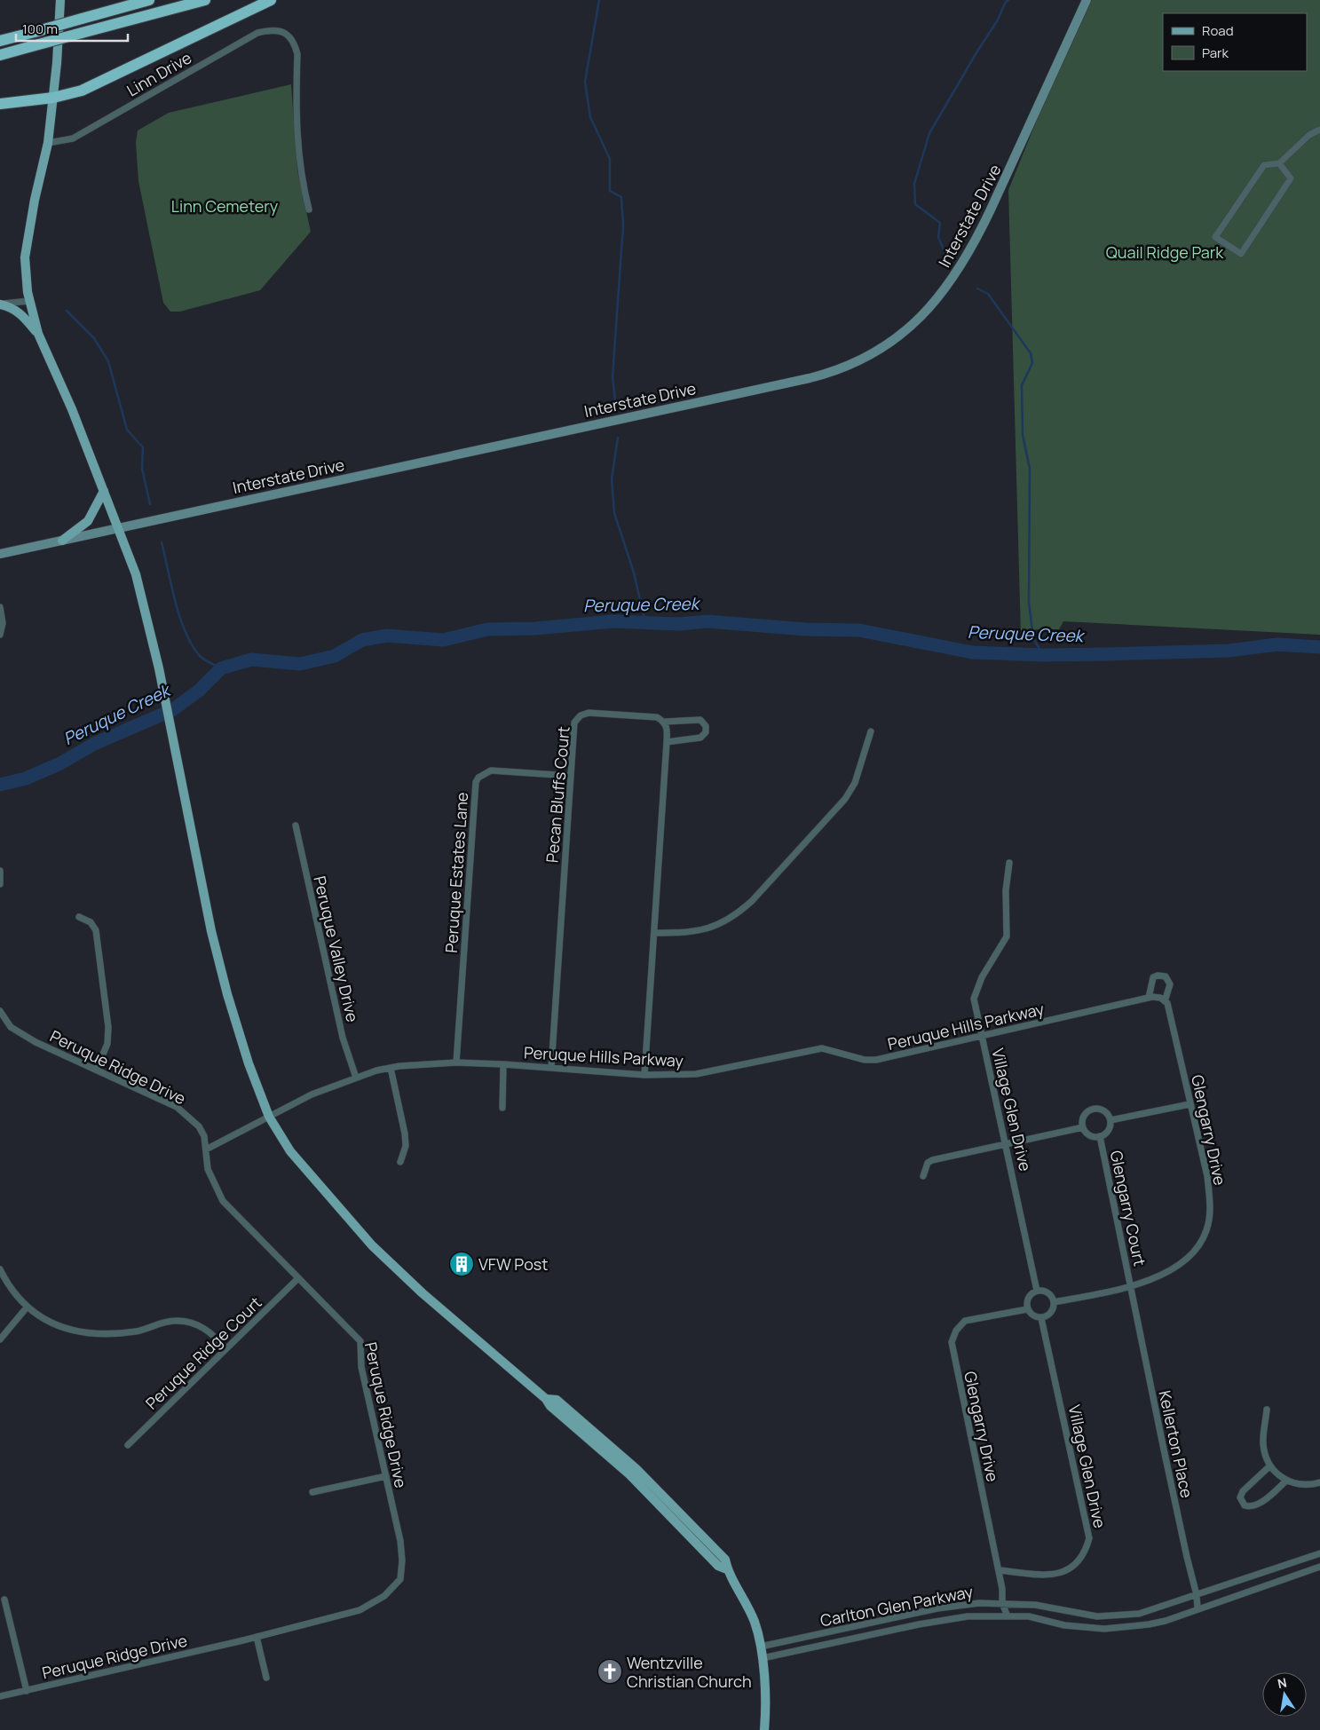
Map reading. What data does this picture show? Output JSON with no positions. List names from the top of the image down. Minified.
{"streets":{"main road":["Interstate Drive"],"street":["Linn Drive","Pecan Bluffs Court","Peruque Estates Lane","Peruque Valley Drive","Peruque Hills Parkway","Peruque Ridge Drive","Village Glen Drive","Glengarry Drive","Glengarry Court","Peruque Ridge Court","Kellerton Place","Carlton Glen Parkway"]},"crossings":[["Pecan Bluffs Court","Peruque Estates Lane"],["Pecan Bluffs Court","Peruque Hills Parkway"],["Peruque Estates Lane","Peruque Hills Parkway"],["Peruque Valley Drive","Peruque Hills Parkway"],["Peruque Hills Parkway","Peruque Ridge Drive"],["Peruque Hills Parkway","Village Glen Drive"],["Peruque Hills Parkway","Glengarry Drive"],["Peruque Ridge Drive","Peruque Ridge Court"],["Village Glen Drive","Glengarry Drive"],["Glengarry Drive","Glengarry Court"],["Glengarry Drive","Kellerton Place"],["Glengarry Drive","Carlton Glen Parkway"],["Glengarry Court","Kellerton Place"],["Kellerton Place","Carlton Glen Parkway"]],"water":["Peruque Creek"],"parks":["Linn Cemetery","Quail Ridge Park"],"places":{"building":["VFW Post"],"church":["Wentzville Christian Church"]},"legend":["Road","Park"],"scale_bar":"100 m","north":"top"}
